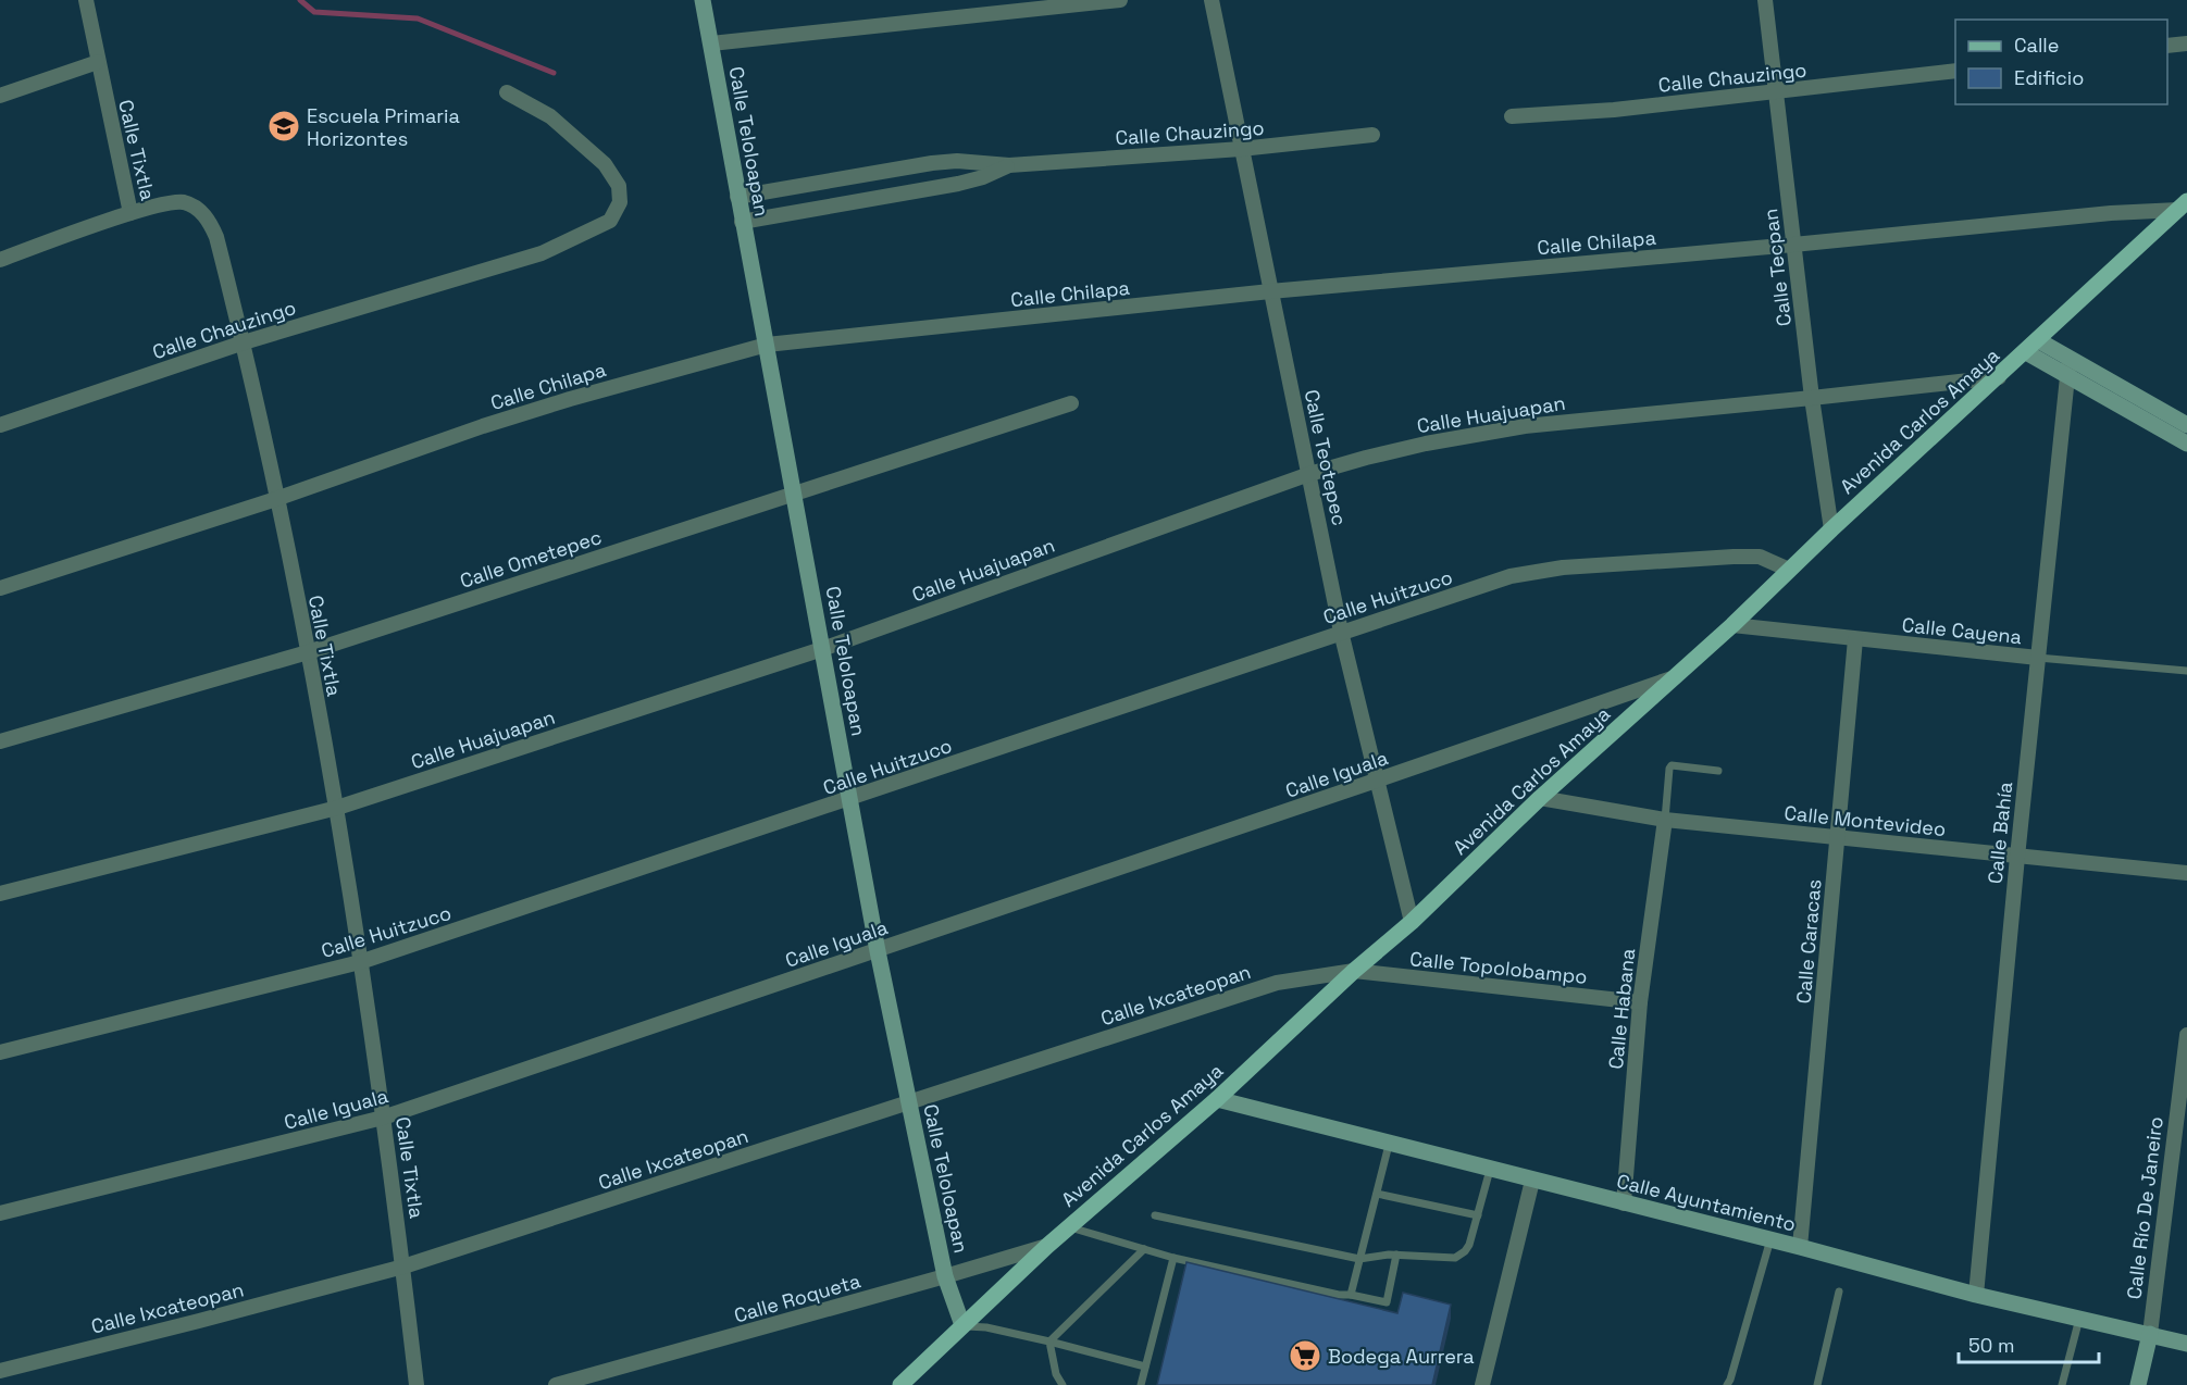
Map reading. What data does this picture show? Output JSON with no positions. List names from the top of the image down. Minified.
{"streets":{"main road":["Avenida Carlos Amaya"],"street":["Calle Chauzingo","Calle Teloloapan","Calle Tixtla","Calle Chilapa","Calle Tecpan","Calle Huajuapan","Calle Teotepec","Calle Ometepec","Calle Huitzuco","Calle Cayena","Calle Iguala","Calle Montevideo","Calle Bahía","Calle Caracas","Calle Topolobampo","Calle Ixcateopan","Calle Habana","Calle Ayuntamiento","Calle Río De Janeiro","Calle Roqueta"]},"crossings":[["Calle Chauzingo","Calle Teloloapan"],["Calle Chauzingo","Calle Tixtla"],["Calle Chauzingo","Calle Tecpan"],["Calle Chauzingo","Calle Teotepec"],["Calle Teloloapan","Calle Chilapa"],["Calle Teloloapan","Calle Huajuapan"],["Calle Teloloapan","Avenida Carlos Amaya"],["Calle Teloloapan","Calle Ometepec"],["Calle Teloloapan","Calle Huitzuco"],["Calle Teloloapan","Calle Iguala"],["Calle Teloloapan","Calle Ixcateopan"],["Calle Teloloapan","Calle Roqueta"],["Calle Tixtla","Calle Chilapa"],["Calle Tixtla","Calle Huajuapan"],["Calle Tixtla","Calle Ometepec"],["Calle Tixtla","Calle Huitzuco"],["Calle Tixtla","Calle Iguala"],["Calle Tixtla","Calle Ixcateopan"],["Calle Chilapa","Calle Tecpan"],["Calle Chilapa","Avenida Carlos Amaya"],["Calle Chilapa","Calle Teotepec"],["Calle Tecpan","Calle Huajuapan"],["Calle Tecpan","Avenida Carlos Amaya"],["Calle Huajuapan","Avenida Carlos Amaya"],["Calle Huajuapan","Calle Teotepec"],["Avenida Carlos Amaya","Calle Teotepec"],["Avenida Carlos Amaya","Calle Huitzuco"],["Avenida Carlos Amaya","Calle Cayena"],["Avenida Carlos Amaya","Calle Iguala"],["Avenida Carlos Amaya","Calle Montevideo"],["Avenida Carlos Amaya","Calle Topolobampo"],["Avenida Carlos Amaya","Calle Ixcateopan"],["Avenida Carlos Amaya","Calle Ayuntamiento"],["Avenida Carlos Amaya","Calle Roqueta"],["Calle Teotepec","Calle Huitzuco"],["Calle Teotepec","Calle Iguala"],["Calle Cayena","Calle Bahía"],["Calle Cayena","Calle Caracas"],["Calle Montevideo","Calle Bahía"],["Calle Montevideo","Calle Caracas"],["Calle Montevideo","Calle Habana"],["Calle Bahía","Calle Ayuntamiento"],["Calle Caracas","Calle Ayuntamiento"],["Calle Topolobampo","Calle Ixcateopan"],["Calle Topolobampo","Calle Habana"],["Calle Habana","Calle Ayuntamiento"],["Calle Ayuntamiento","Calle Río De Janeiro"]],"places":{"school or university":["Escuela Primaria Horizontes"],"supermarket":["Bodega Aurrera"]},"legend":["Calle","Edificio"],"scale_bar":"50 m"}
